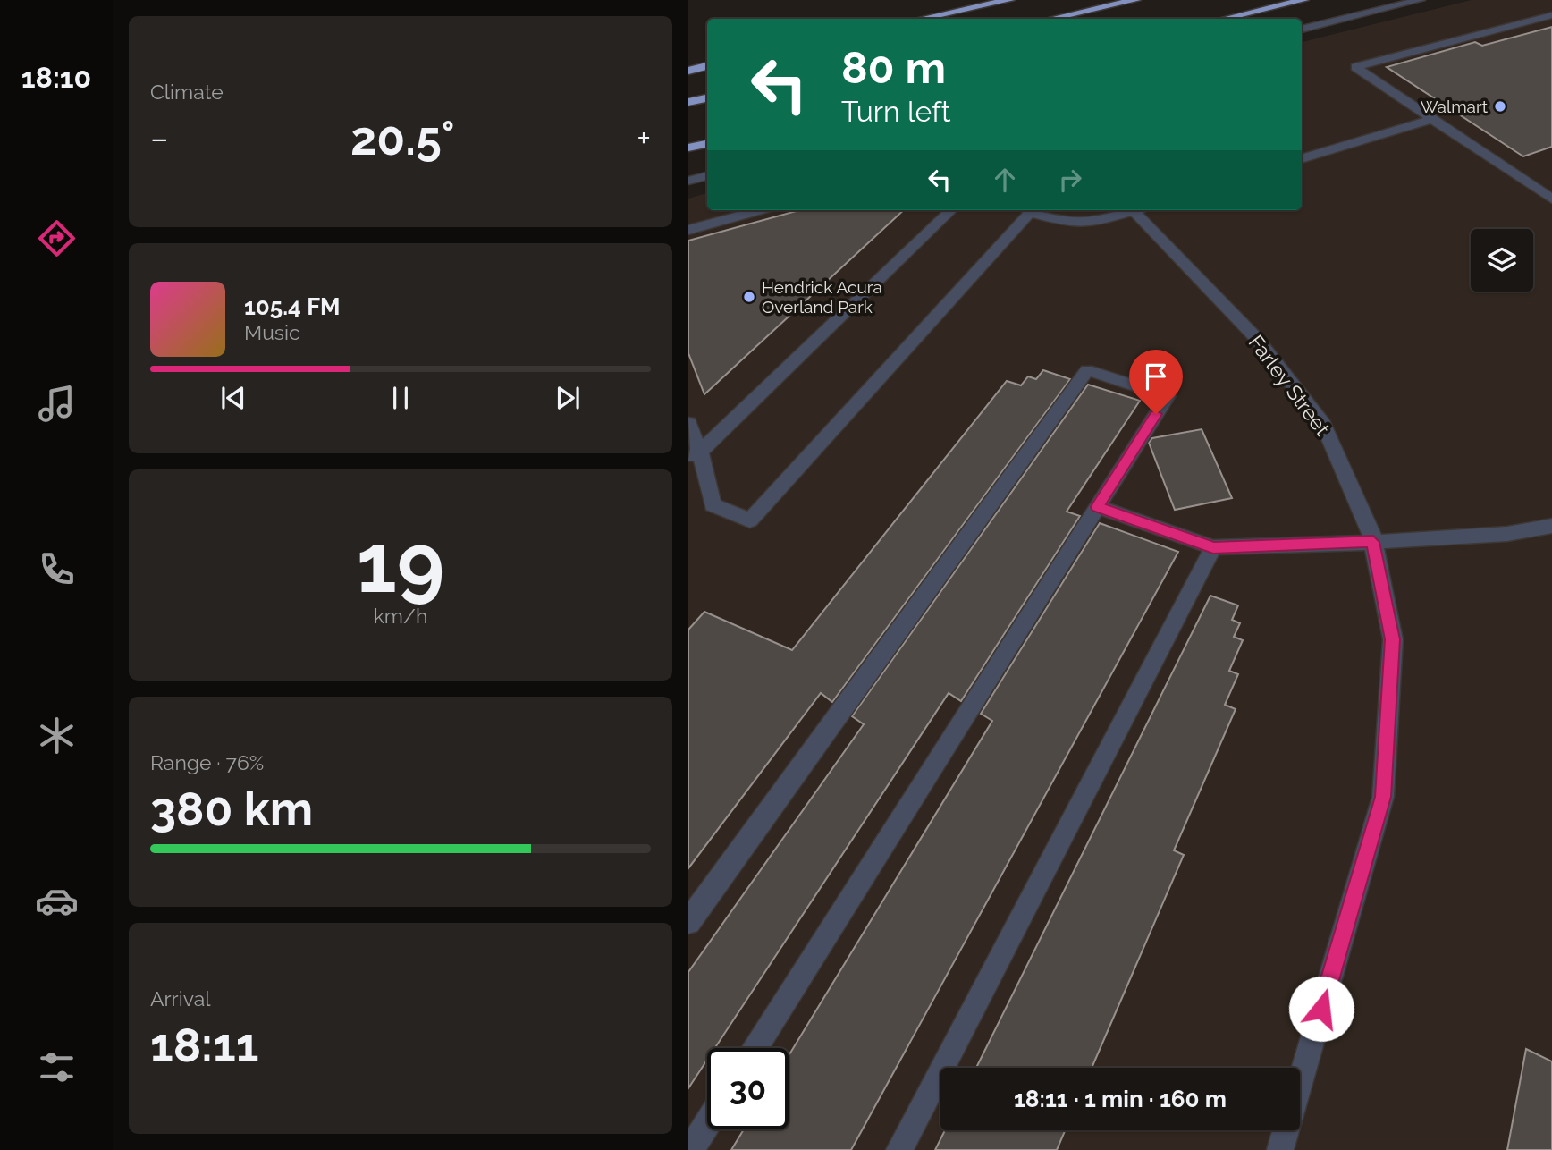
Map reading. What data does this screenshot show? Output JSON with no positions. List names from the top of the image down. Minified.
{"streets":{"street":["Farley Street"]},"places":["Walmart","Hendrick Acura Overland Park"],"page":{"tabs":"18:10","tile":["Climate",["19","km/h"],["Range · 76%","380 km"],["Arrival","18:11"]],"turn":["80 m","Turn left"],"heat":["−","20.5°","+"],"song":["105.4 FM","Music"],"limit":"30","trip":"18:11 · 1 min · 160 m"}}
